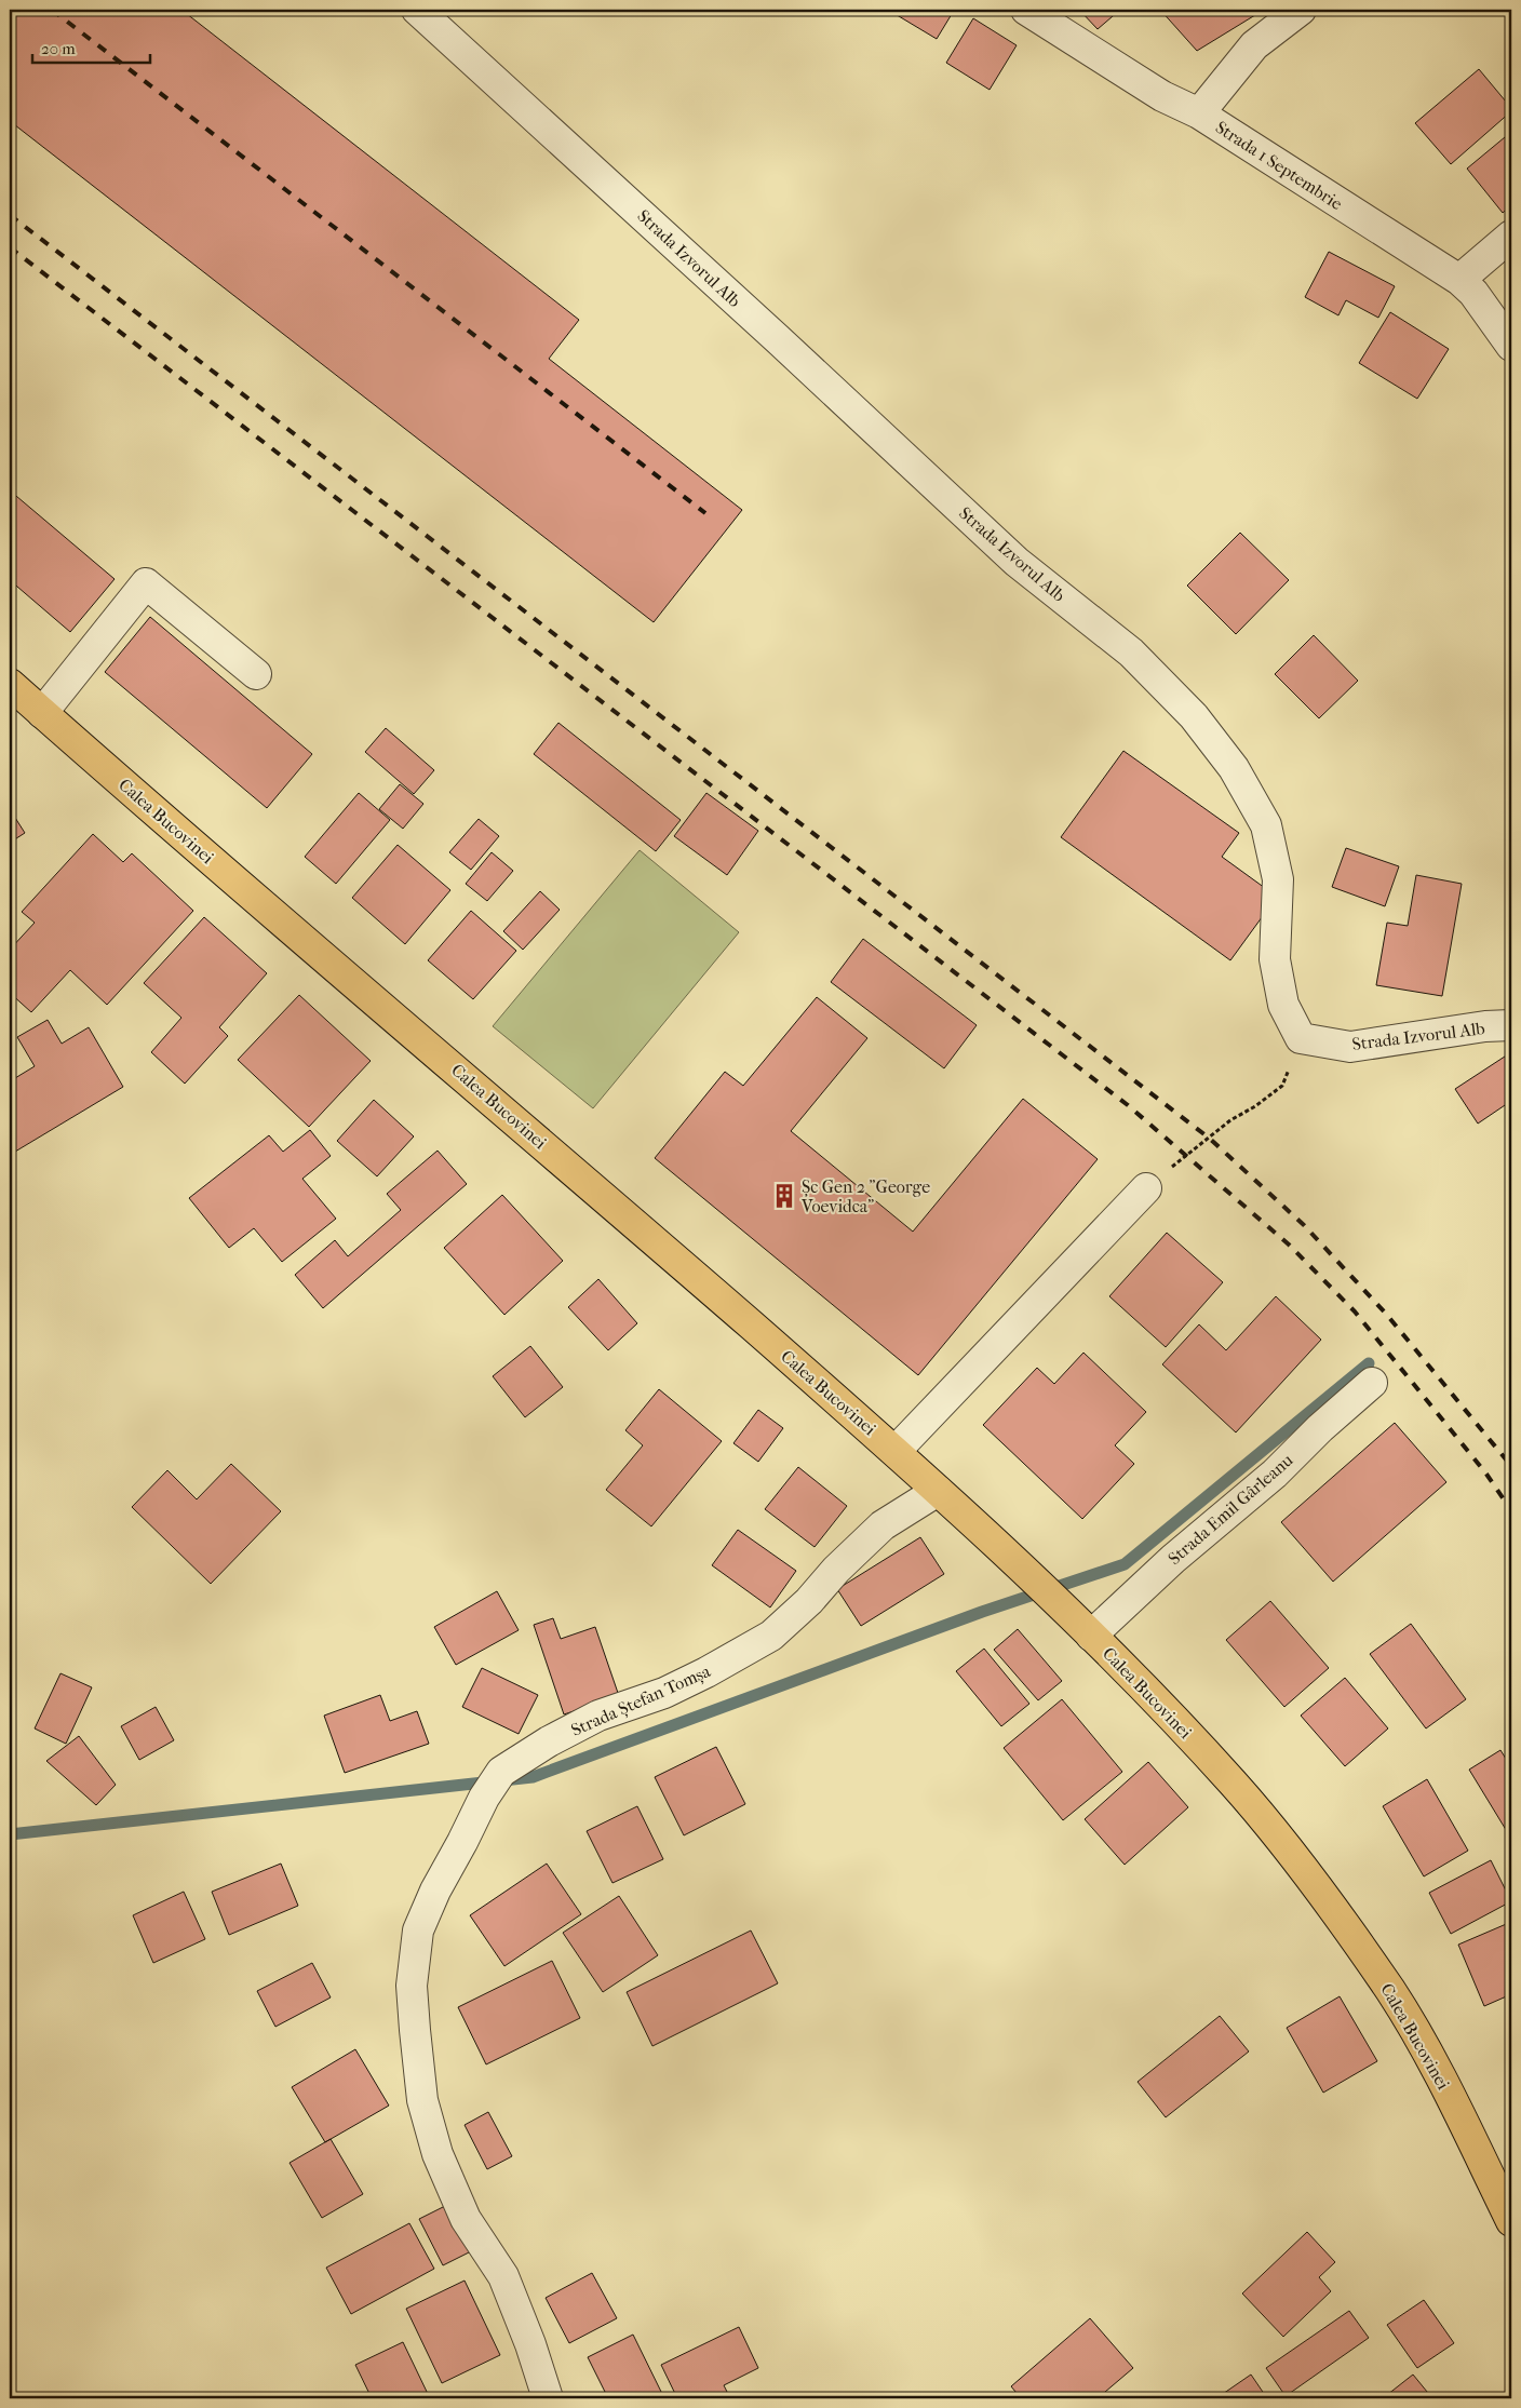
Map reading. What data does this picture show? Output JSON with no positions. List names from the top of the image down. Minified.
{"streets":{"highway":["Calea Bucovinei"],"street":["Strada 1 Septembrie","Strada Izvorul Alb","Strada Emil Gârleanu","Strada Ștefan Tomșa"]},"crossings":[["Calea Bucovinei","Strada Emil Gârleanu"],["Calea Bucovinei","Strada Ștefan Tomșa"]],"places":{"building":["Șc Gen 2 \"George Voevidca\""]},"scale_bar":"20 m"}
